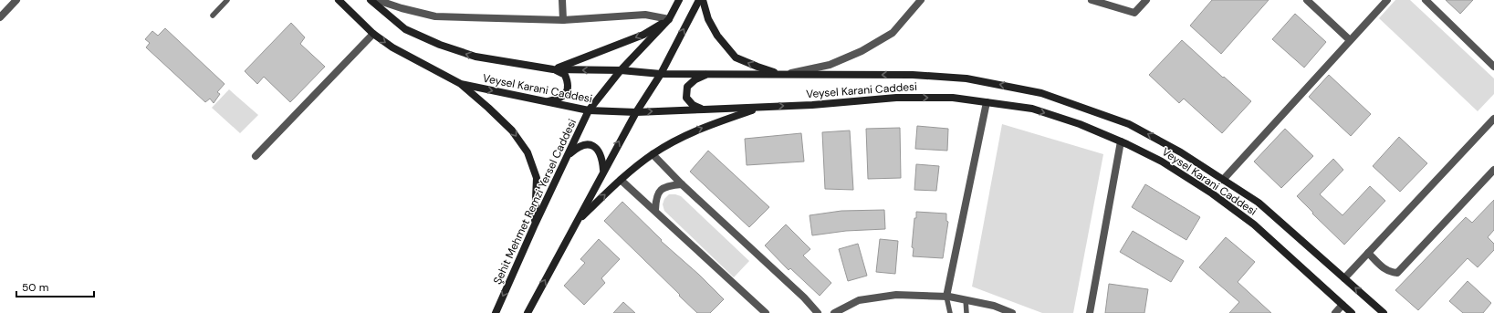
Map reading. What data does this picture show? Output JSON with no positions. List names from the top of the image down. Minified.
{"streets":{"main road":["Veysel Karani Caddesi","Şehit Mehmet Remzi Yersel Caddesi"]},"crossings":[["Veysel Karani Caddesi","Şehit Mehmet Remzi Yersel Caddesi"]],"scale_bar":"50 m"}
